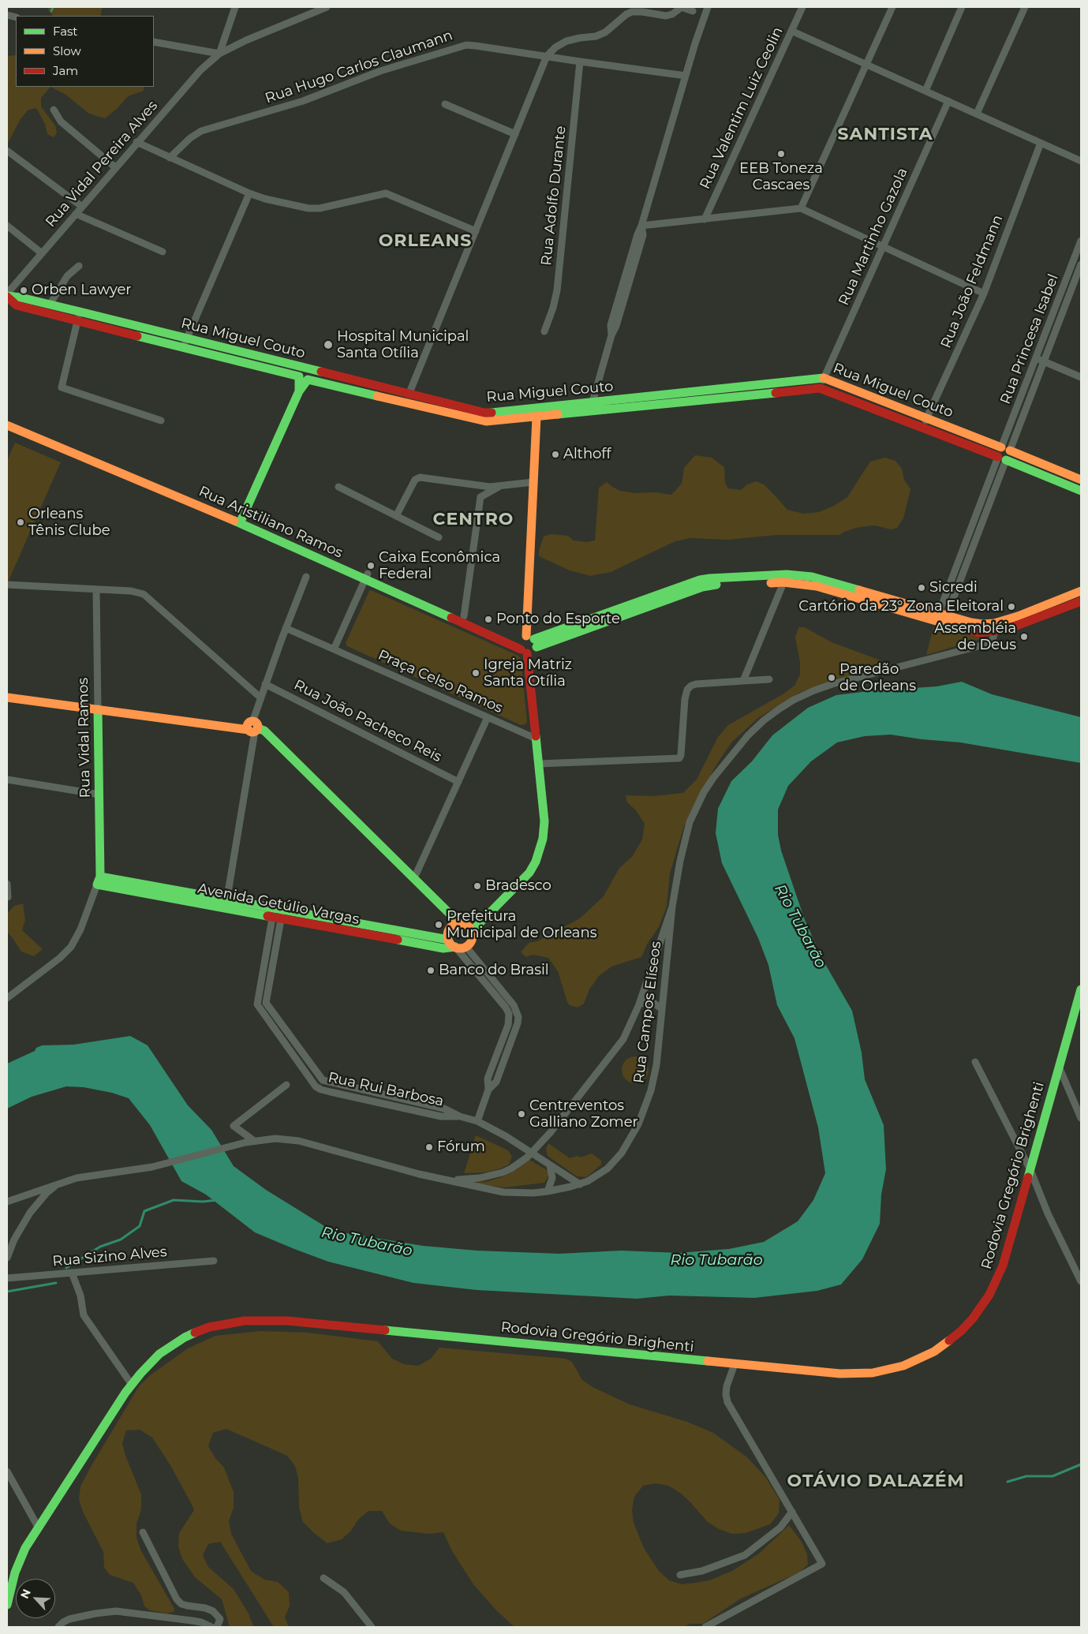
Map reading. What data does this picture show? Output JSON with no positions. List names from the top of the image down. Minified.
{"streets":{"street":["Rua Hugo Carlos Claumann","Rua Valentim Luiz Ceolin","Rua Vidal Pereira Alves","Rua Adolfo Durante","Rua Martinho Gazola","Rua João Feldmann","Rua Miguel Couto","Rua Princesa Isabel","Rua Aristiliano Ramos","Praça Celso Ramos","Rua João Pacheco Reis","Rua Vidal Ramos","Avenida Getúlio Vargas","Rua Campos Elíseos","Rua Rui Barbosa","Rodovia Gregório Brighenti","Rua Sizino Alves"]},"crossings":[["Rua Hugo Carlos Claumann","Rua Adolfo Durante"],["Rua Vidal Pereira Alves","Rua Miguel Couto"],["Rua Martinho Gazola","Rua Miguel Couto"],["Rua João Feldmann","Rua Miguel Couto"],["Rua Miguel Couto","Rua Princesa Isabel"],["Rua Vidal Ramos","Avenida Getúlio Vargas"],["Avenida Getúlio Vargas","Rua Rui Barbosa"],["Rua Campos Elíseos","Rua Rui Barbosa"]],"districts":["SANTISTA","ORLEANS","CENTRO","OTÁVIO DALAZÉM"],"water":["Rio Tubarão"],"places":["EEB Toneza Cascaes","Orben Lawyer","Hospital Municipal Santa Otília","Althoff","Orleans Tênis Clube","Caixa Econômica Federal","Sicredi","Cartório da 23° Zona Eleitoral","Ponto do Esporte","Assembléia de Deus","Igreja Matriz Santa Otília","Paredão de Orleans","Bradesco","Prefeitura Municipal de Orleans","Banco do Brasil","Centreventos Galliano Zomer","Fórum"],"legend":["Fast","Slow","Jam"],"north":"top left"}
